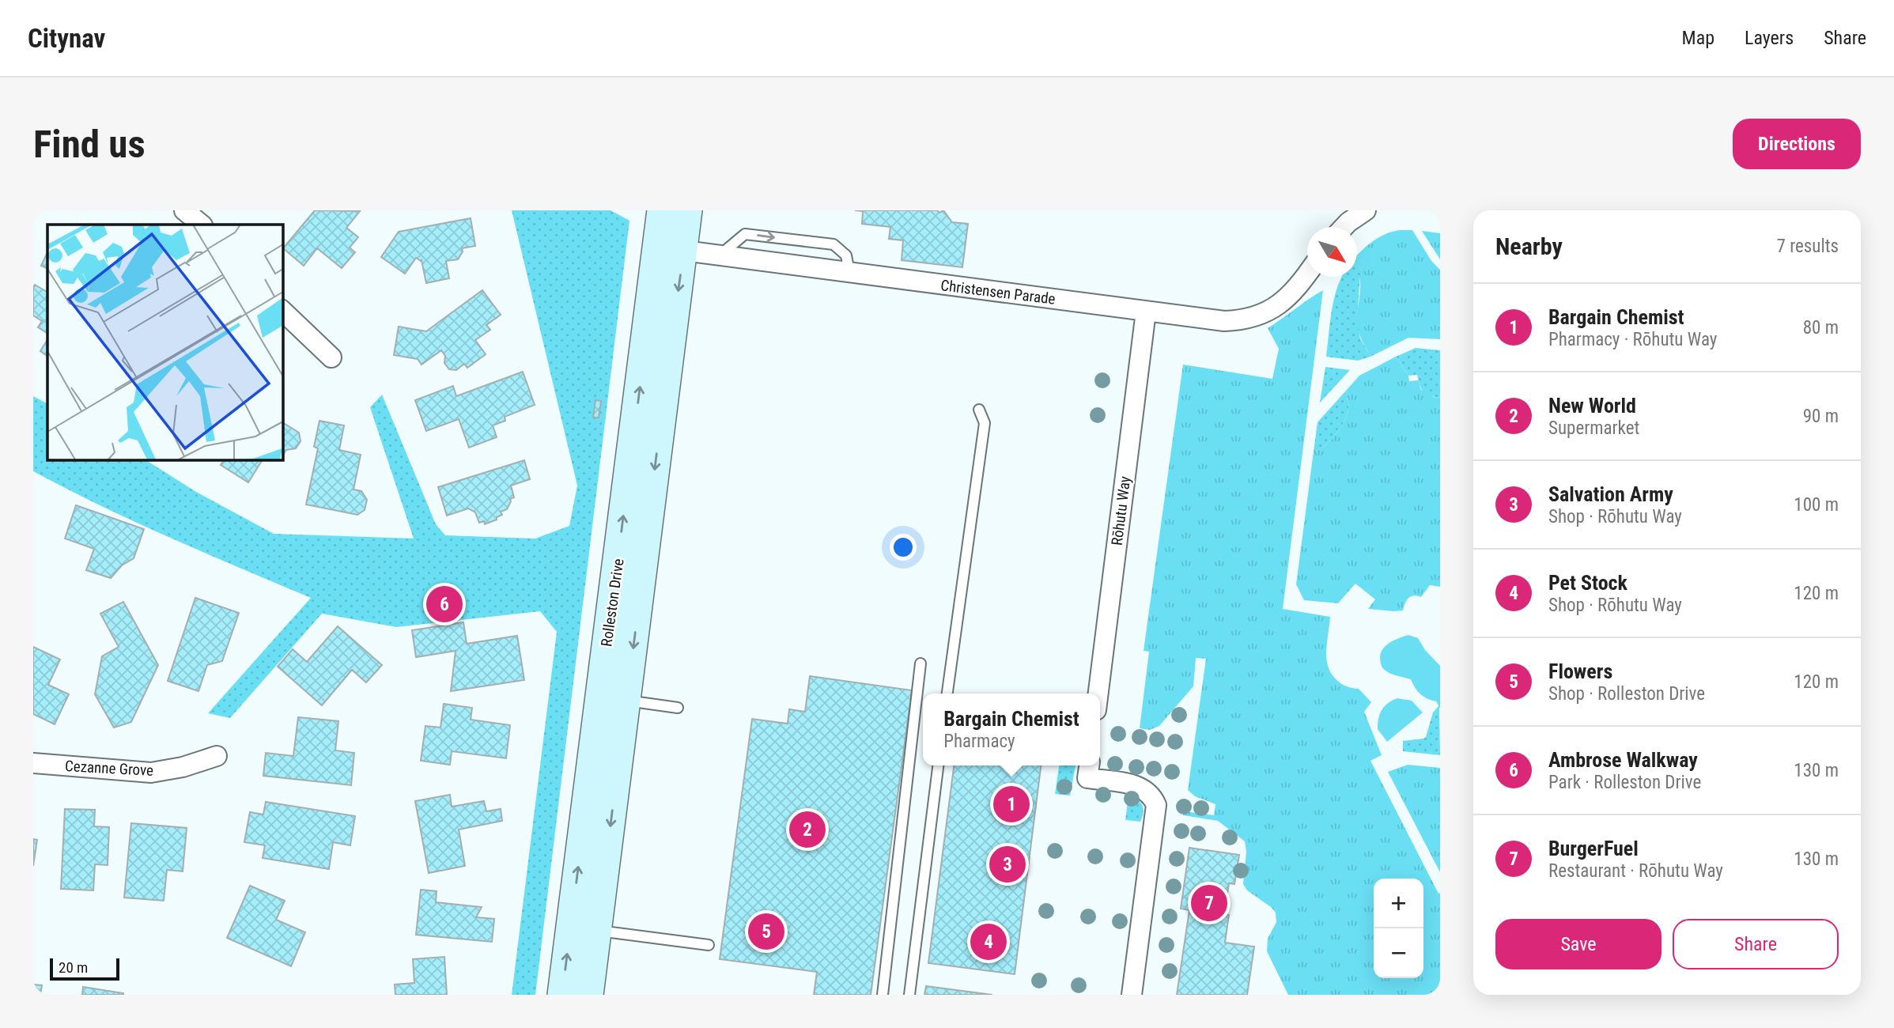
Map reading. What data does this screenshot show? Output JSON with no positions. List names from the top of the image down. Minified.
{"streets":{"main road":["Rolleston Drive"],"street":["Christensen Parade","Rōhutu Way","Cezanne Grove"]},"crossings":[["Christensen Parade","Rōhutu Way"],["Christensen Parade","Rolleston Drive"]],"scale_bar":"20 m","north":"bottom right","page":{"header":"Citynav","nav":["Map","Layers","Share"],"buttons":["Directions",["Save","Share"]],"title":"Find us","heading":["Nearby","7 results"],"list":[{"mark":"1","name":"Bargain Chemist","note":"Pharmacy · Rōhutu Way","value":"80 m"},{"mark":"2","name":"New World","note":"Supermarket","value":"90 m"},{"mark":"3","name":"Salvation Army","note":"Shop · Rōhutu Way","value":"100 m"},{"mark":"4","name":"Pet Stock","note":"Shop · Rōhutu Way","value":"120 m"},{"mark":"5","name":"Flowers","note":"Shop · Rolleston Drive","value":"120 m"},{"mark":"6","name":"Ambrose Walkway","note":"Park · Rolleston Drive","value":"130 m"},{"mark":"7","name":"BurgerFuel","note":"Restaurant · Rōhutu Way","value":"130 m"}],"pins":["6","1","2","3","7","5","4"],"popup":["Bargain Chemist","Pharmacy"],"map_buttons":["+","−"],"scale":"20 m"}}
